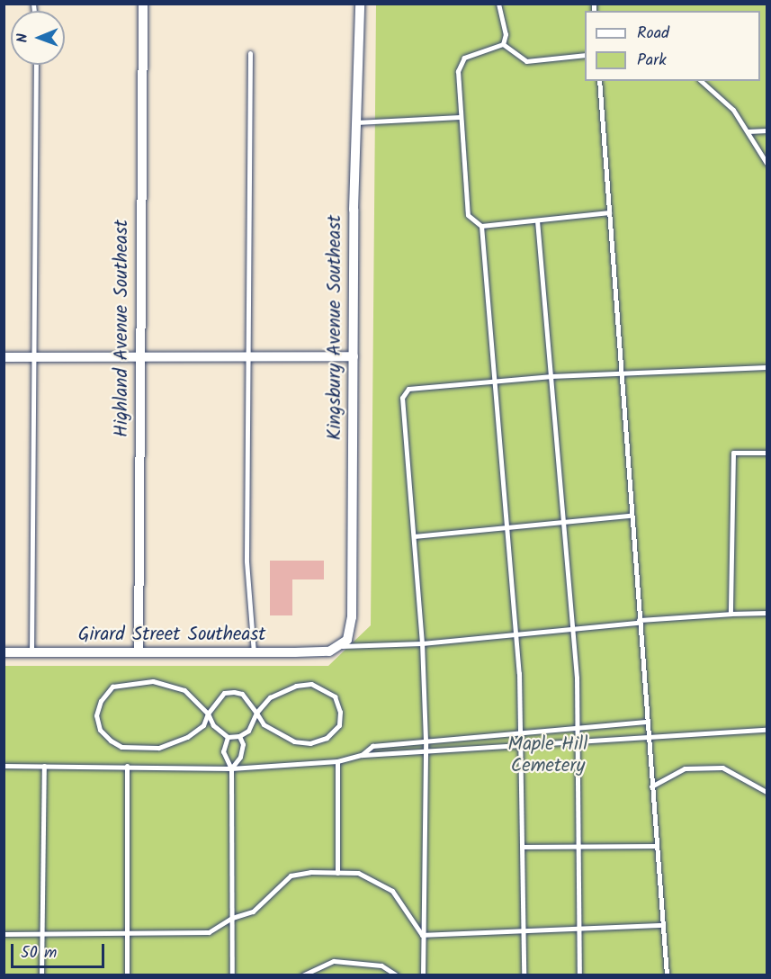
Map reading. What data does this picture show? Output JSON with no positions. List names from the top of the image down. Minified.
{"streets":{"street":["Kingsbury Avenue Southeast","Highland Avenue Southeast","Girard Street Southeast"]},"crossings":[["Kingsbury Avenue Southeast","Girard Street Southeast"],["Highland Avenue Southeast","Girard Street Southeast"]],"parks":["Maple Hill Cemetery"],"legend":["Road","Park"],"scale_bar":"50 m","north":"left"}
